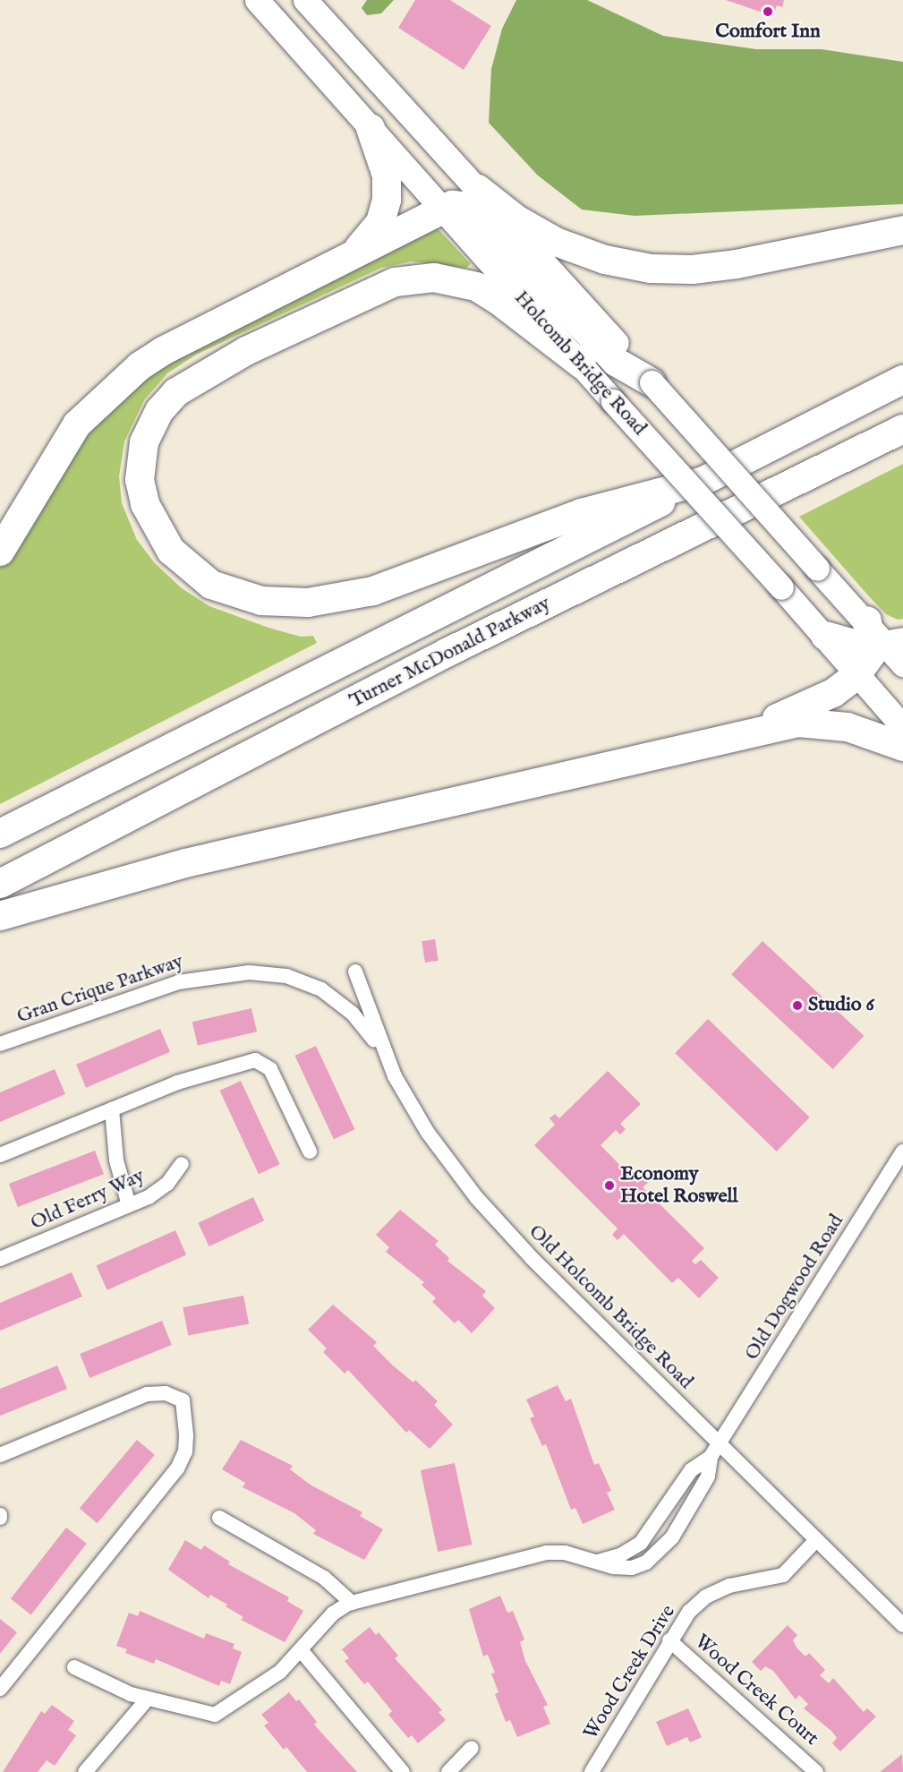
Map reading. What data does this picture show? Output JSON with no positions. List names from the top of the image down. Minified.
{"streets":{"highway":["Turner McDonald Parkway"],"main road":["Holcomb Bridge Road"],"street":["Gran Crique Parkway","Old Ferry Way","Old Dogwood Road","Old Holcomb Bridge Road","Wood Creek Drive","Wood Creek Court"]},"crossings":[["Gran Crique Parkway","Old Holcomb Bridge Road"],["Old Dogwood Road","Old Holcomb Bridge Road"],["Old Holcomb Bridge Road","Wood Creek Drive"],["Wood Creek Drive","Wood Creek Court"]],"places":["Comfort Inn","Studio 6","Economy Hotel Roswell"]}
